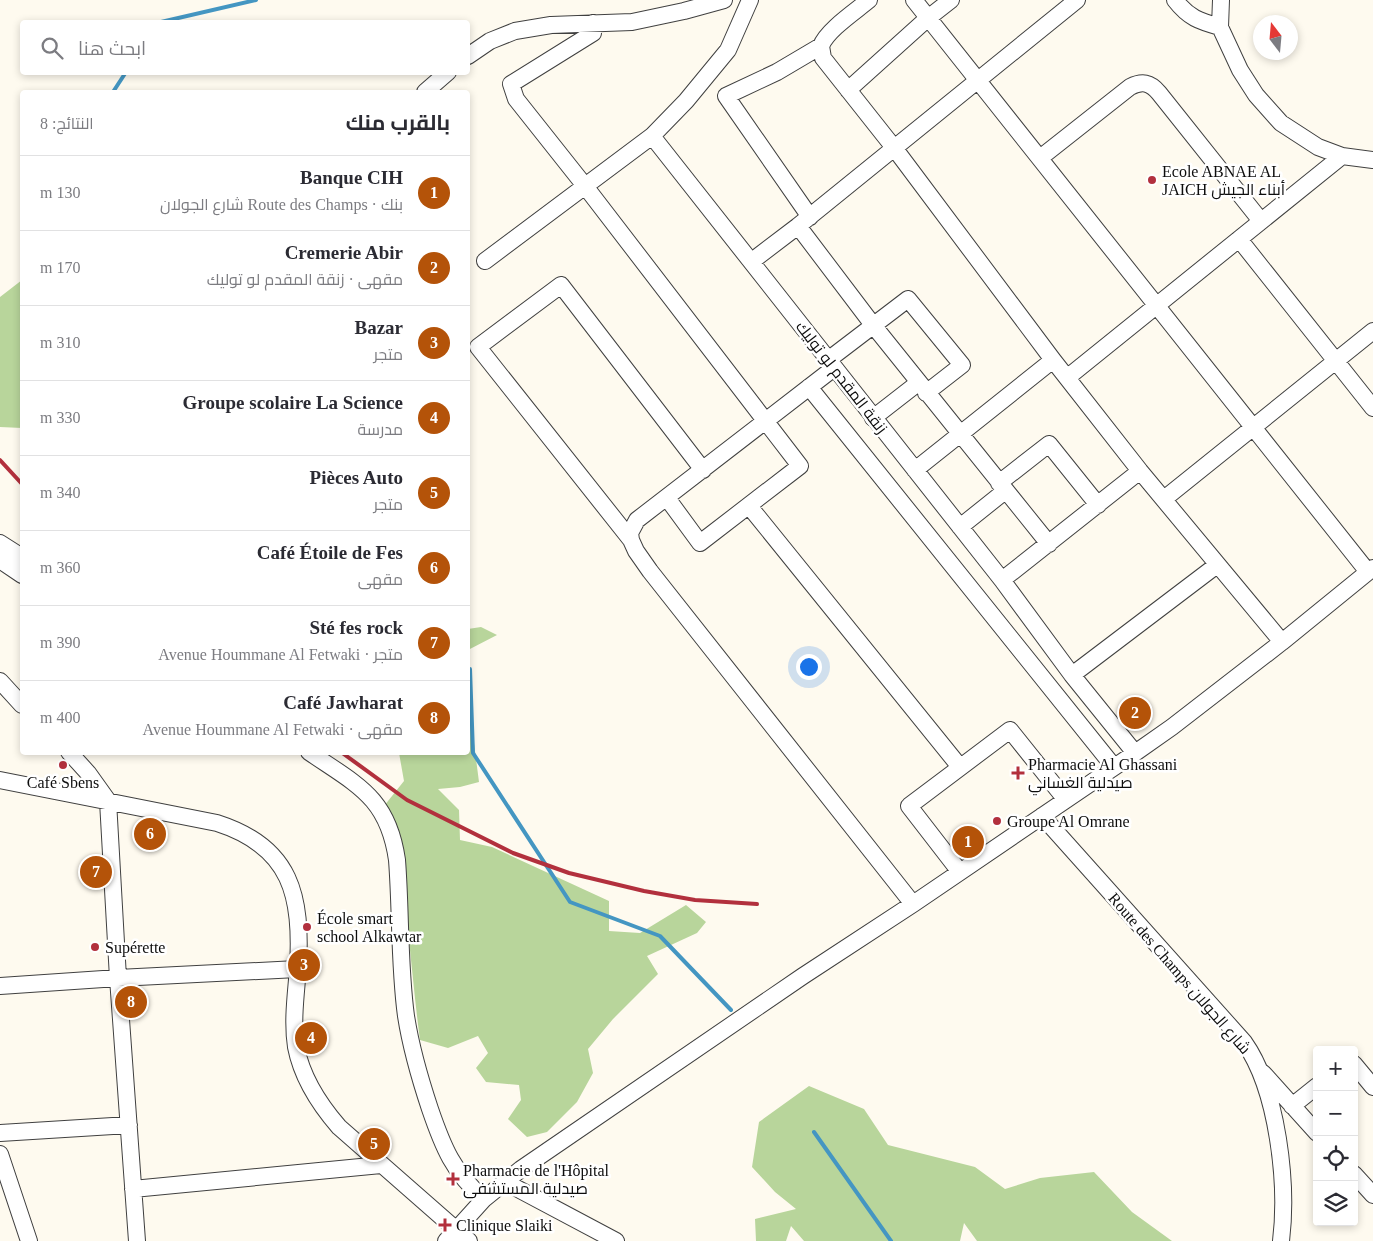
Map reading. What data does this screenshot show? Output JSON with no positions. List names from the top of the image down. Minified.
{"streets":{"street":["زنقة المقدم لو توليك","Route des Champs شارع الجولان"]},"places":{"other":["Ecole ABNAE AL JAICH أبناء الجيش","Café Sbens","Groupe Al Omrane","École smart school Alkawtar","Supérette"],"health":["Pharmacie Al Ghassani صيدلية الغساني","Pharmacie de l'Hôpital صيدلية المستشفى","Clinique Slaiki"]},"north":"top","page":{"search":"ابحث هنا","heading":["بالقرب منك","النتائج: 8"],"list":[{"mark":"1","name":"Banque CIH","note":"بنك · Route des Champs شارع الجولان","value":"130 m"},{"mark":"2","name":"Cremerie Abir","note":"مقهى · زنقة المقدم لو توليك","value":"170 m"},{"mark":"3","name":"Bazar","note":"متجر","value":"310 m"},{"mark":"4","name":"Groupe scolaire La Science","note":"مدرسة","value":"330 m"},{"mark":"5","name":"Pièces Auto","note":"متجر","value":"340 m"},{"mark":"6","name":"Café Étoile de Fes","note":"مقهى","value":"360 m"},{"mark":"7","name":"Sté fes rock","note":"متجر · Avenue Hoummane Al Fetwaki","value":"390 m"},{"mark":"8","name":"Café Jawharat","note":"مقهى · Avenue Hoummane Al Fetwaki","value":"400 m"}],"pins":["2","6","1","7","3","8","4","5"],"map_buttons":["+","−"]}}
